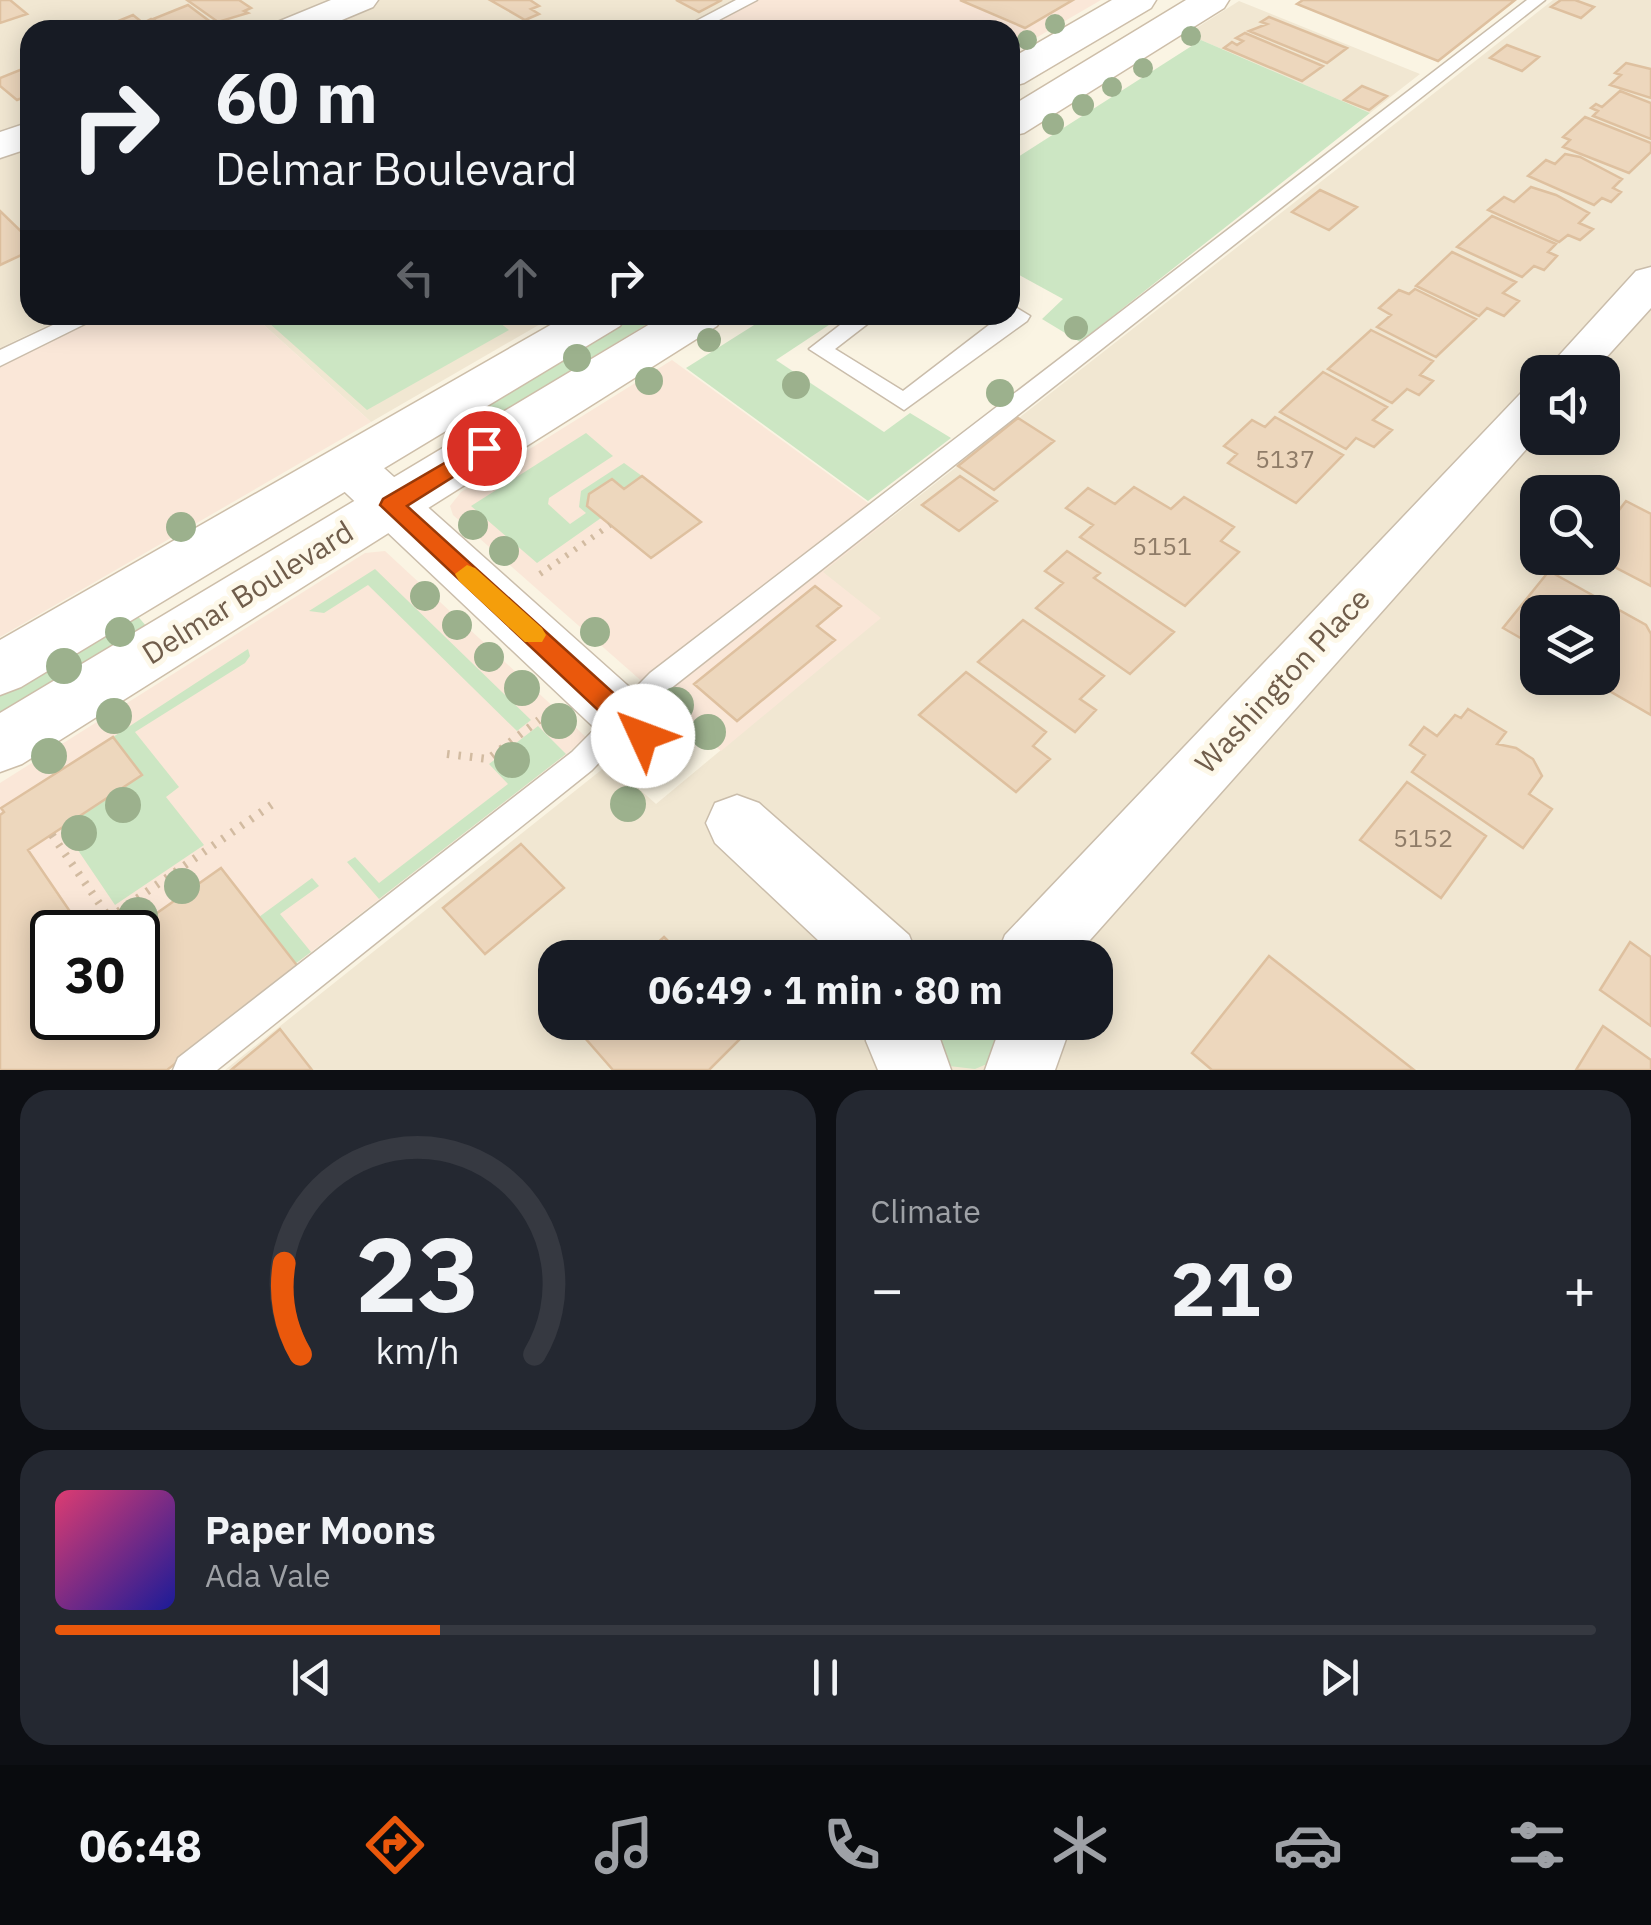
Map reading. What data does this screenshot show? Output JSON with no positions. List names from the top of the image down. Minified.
{"streets":{"main road":["Delmar Boulevard"],"street":["Washington Place"]},"house_numbers":["5137","5151","5152"],"page":{"turn":["60 m","Delmar Boulevard"],"limit":"30","trip":"06:49 · 1 min · 80 m","tile":"Climate","heat":["−","21°","+"],"song":["Paper Moons","Ada Vale"],"tabs":"06:48","gauge":["23","km/h"]}}
